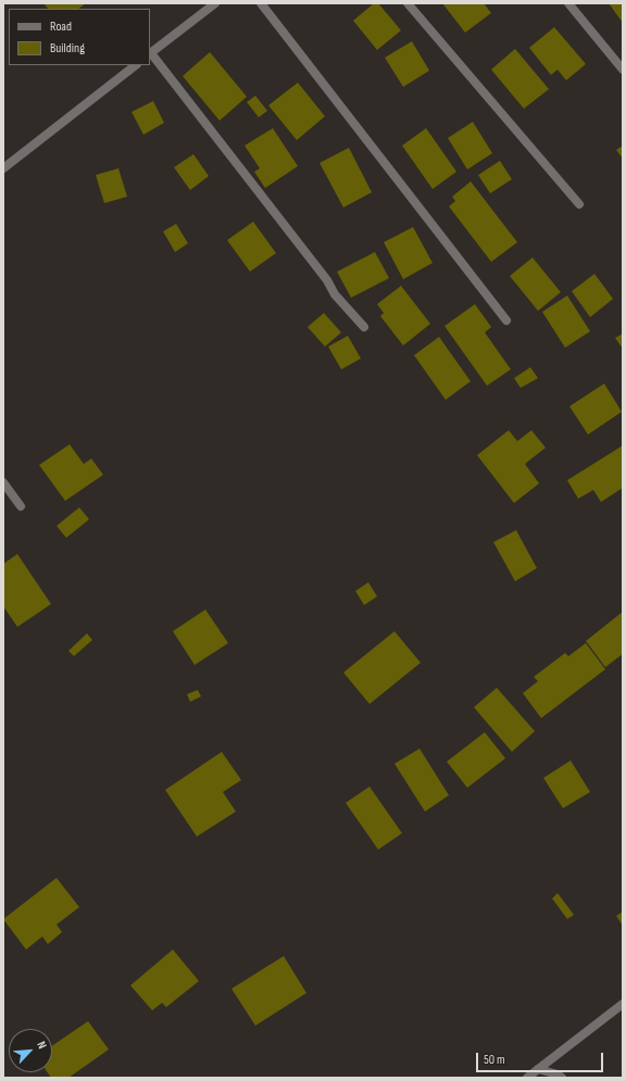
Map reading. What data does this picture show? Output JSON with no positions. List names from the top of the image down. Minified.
{"legend":["Road","Building"],"scale_bar":"50 m","north":"top right"}
